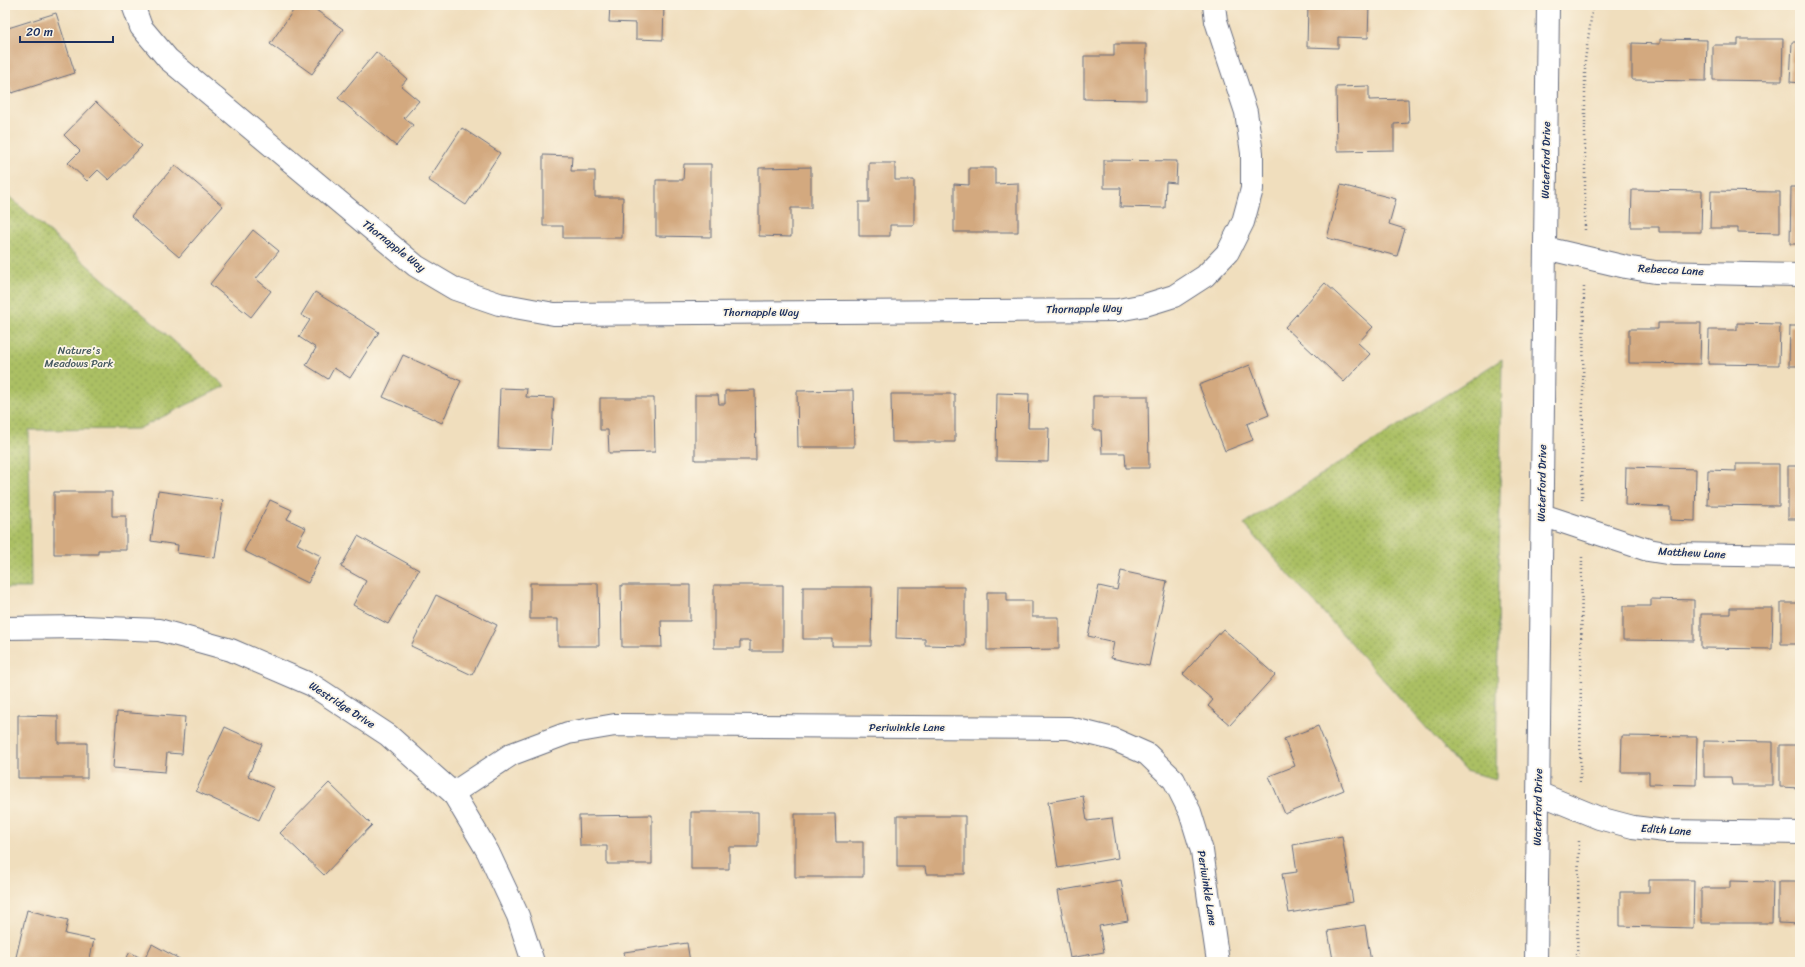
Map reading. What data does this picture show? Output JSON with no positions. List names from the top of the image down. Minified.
{"streets":{"street":["Waterford Drive","Thornapple Way","Rebecca Lane","Matthew Lane","Westridge Drive","Periwinkle Lane","Edith Lane"]},"crossings":[["Waterford Drive","Rebecca Lane"],["Waterford Drive","Matthew Lane"],["Waterford Drive","Edith Lane"],["Westridge Drive","Periwinkle Lane"]],"parks":["Nature's Meadows Park"],"scale_bar":"20 m"}
